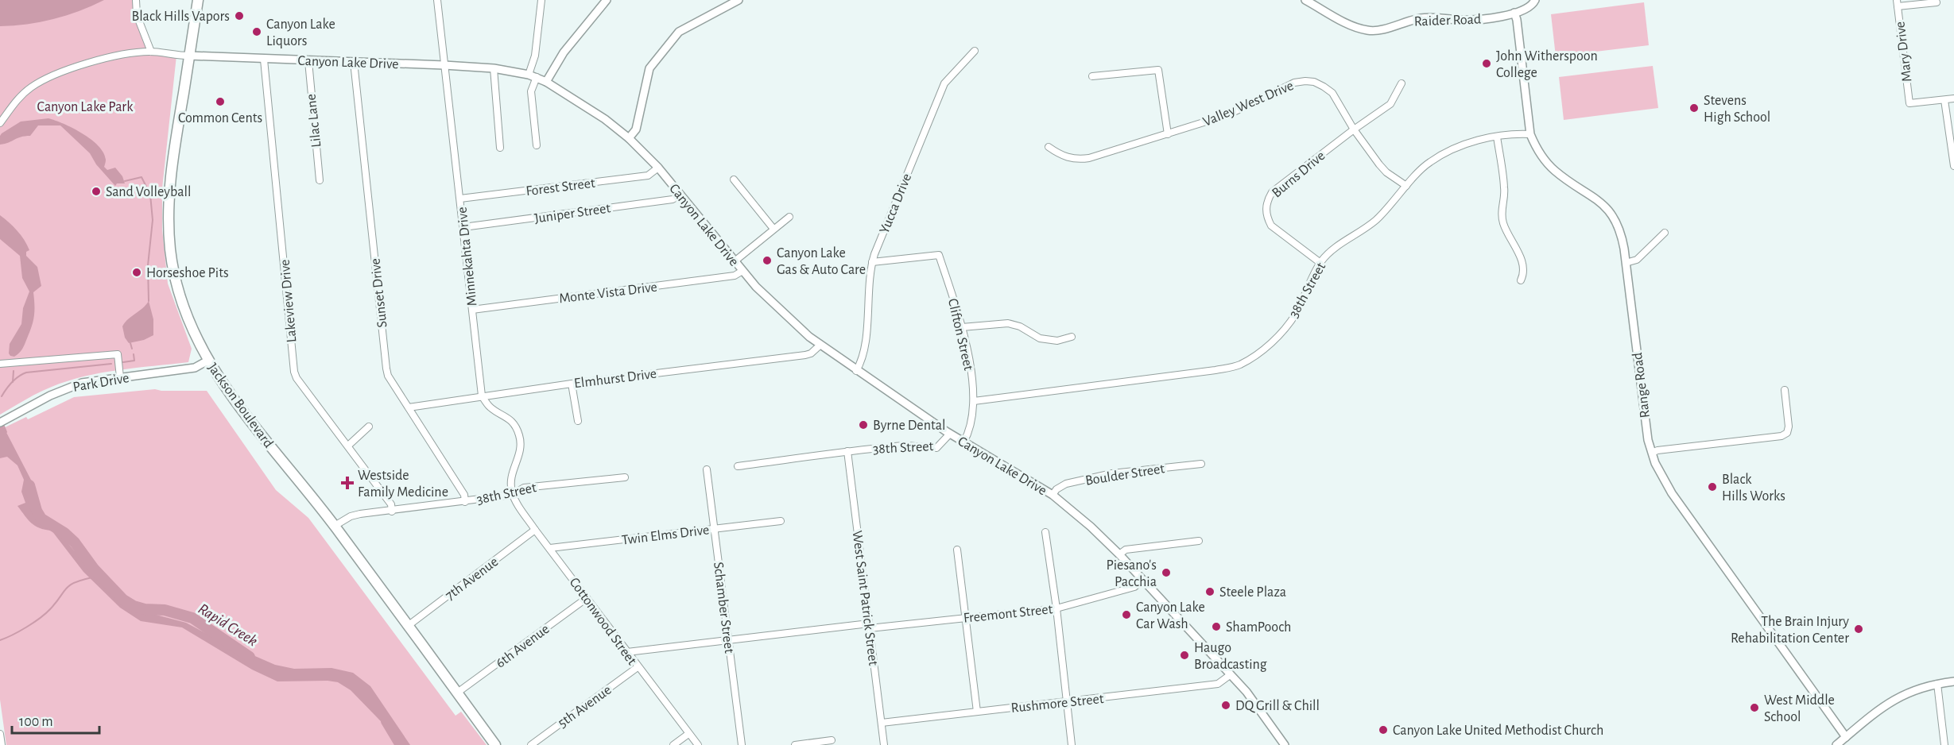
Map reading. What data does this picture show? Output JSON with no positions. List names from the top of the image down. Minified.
{"streets":{"main road":["Jackson Boulevard"],"street":["Raider Road","Mary Drive","Canyon Lake Drive","Valley West Drive","Lilac Lane","Burns Drive","Forest Street","Yucca Drive","Juniper Street","Minnekahta Drive","38th Street","Monte Vista Drive","Sunset Drive","Lakeview Drive","Clifton Street","Elmhurst Drive","Park Drive","Range Road","Boulder Street","Twin Elms Drive","7th Avenue","West Saint Patrick Street","Schamber Street","Freemont Street","Cottonwood Street","6th Avenue","Rushmore Street","5th Avenue"]},"crossings":[["Raider Road","Range Road"],["Canyon Lake Drive","Lilac Lane"],["Canyon Lake Drive","Forest Street"],["Canyon Lake Drive","Yucca Drive"],["Canyon Lake Drive","Juniper Street"],["Canyon Lake Drive","Minnekahta Drive"],["Canyon Lake Drive","38th Street"],["Canyon Lake Drive","Monte Vista Drive"],["Canyon Lake Drive","Sunset Drive"],["Canyon Lake Drive","Lakeview Drive"],["Canyon Lake Drive","Clifton Street"],["Canyon Lake Drive","Elmhurst Drive"],["Canyon Lake Drive","Jackson Boulevard"],["Canyon Lake Drive","Boulder Street"],["Canyon Lake Drive","Freemont Street"],["Canyon Lake Drive","Rushmore Street"],["Valley West Drive","Burns Drive"],["Valley West Drive","38th Street"],["Burns Drive","38th Street"],["Forest Street","Minnekahta Drive"],["Yucca Drive","Clifton Street"],["Juniper Street","Minnekahta Drive"],["Minnekahta Drive","Monte Vista Drive"],["Minnekahta Drive","Elmhurst Drive"],["38th Street","Sunset Drive"],["38th Street","Lakeview Drive"],["38th Street","Clifton Street"],["38th Street","Range Road"],["38th Street","Jackson Boulevard"],["38th Street","West Saint Patrick Street"],["38th Street","Cottonwood Street"],["Sunset Drive","Elmhurst Drive"],["Park Drive","Jackson Boulevard"],["Jackson Boulevard","7th Avenue"],["Jackson Boulevard","6th Avenue"],["Twin Elms Drive","Schamber Street"],["Twin Elms Drive","Cottonwood Street"],["7th Avenue","Cottonwood Street"],["West Saint Patrick Street","Freemont Street"],["West Saint Patrick Street","Rushmore Street"],["Schamber Street","Freemont Street"],["Freemont Street","Cottonwood Street"],["Cottonwood Street","6th Avenue"],["Cottonwood Street","5th Avenue"]],"water":["Rapid Creek"],"parks":["Canyon Lake Park"],"places":{"other":["Black Hills Vapors","Canyon Lake Liquors","John Witherspoon College","Common Cents","Stevens High School","Sand Volleyball","Canyon Lake Gas & Auto Care","Horseshoe Pits","Byrne Dental","Black Hills Works","Piesano's Pacchia","Steele Plaza","Canyon Lake Car Wash","ShamPooch","The Brain Injury Rehabilitation Center","Haugo Broadcasting","DQ Grill & Chill","West Middle School","Canyon Lake United Methodist Church"],"health":["Westside Family Medicine"]},"scale_bar":"100 m"}
